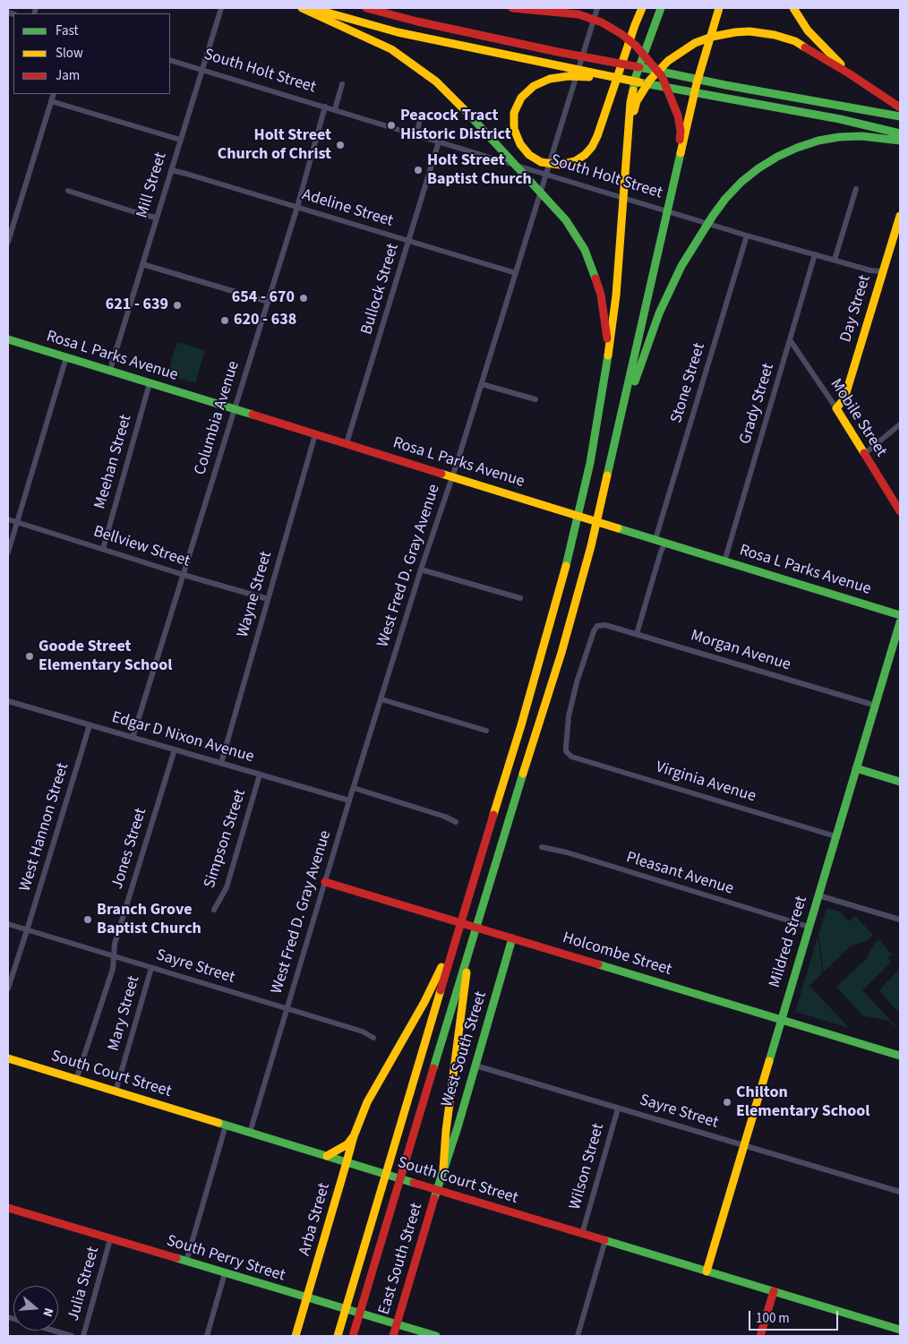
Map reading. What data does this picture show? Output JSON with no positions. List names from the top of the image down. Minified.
{"streets":{"main road":["Day Street","Rosa L Parks Avenue","Mobile Street","Mildred Street","Holcombe Street","West South Street","South Court Street","Arba Street","South Perry Street","East South Street"],"street":["South Holt Street","Mill Street","Adeline Street","Bullock Street","Stone Street","Grady Street","Columbia Avenue","Meehan Street","Bellview Street","West Fred D. Gray Avenue","Wayne Street","Morgan Avenue","Edgar D Nixon Avenue","Virginia Avenue","West Hannon Street","Simpson Street","Jones Street","Pleasant Avenue","Sayre Street","Mary Street","Wilson Street","Julia Street"]},"crossings":[["South Holt Street","Mill Street"],["South Holt Street","Bullock Street"],["South Holt Street","Day Street"],["South Holt Street","Stone Street"],["South Holt Street","Grady Street"],["South Holt Street","Columbia Avenue"],["South Holt Street","West Fred D. Gray Avenue"],["Mill Street","Adeline Street"],["Mill Street","Rosa L Parks Avenue"],["Adeline Street","Bullock Street"],["Adeline Street","Columbia Avenue"],["Adeline Street","West Fred D. Gray Avenue"],["Bullock Street","Rosa L Parks Avenue"],["Day Street","Mobile Street"],["Rosa L Parks Avenue","Stone Street"],["Rosa L Parks Avenue","Grady Street"],["Rosa L Parks Avenue","Columbia Avenue"],["Rosa L Parks Avenue","Meehan Street"],["Rosa L Parks Avenue","West Fred D. Gray Avenue"],["Rosa L Parks Avenue","Wayne Street"],["Grady Street","Mobile Street"],["Columbia Avenue","Bellview Street"],["Columbia Avenue","Edgar D Nixon Avenue"],["Meehan Street","Bellview Street"],["Bellview Street","Wayne Street"],["West Fred D. Gray Avenue","Edgar D Nixon Avenue"],["West Fred D. Gray Avenue","Holcombe Street"],["West Fred D. Gray Avenue","Sayre Street"],["West Fred D. Gray Avenue","South Court Street"],["Wayne Street","Edgar D Nixon Avenue"],["Morgan Avenue","Virginia Avenue"],["Morgan Avenue","Mildred Street"],["Edgar D Nixon Avenue","West Hannon Street"],["Edgar D Nixon Avenue","Simpson Street"],["Edgar D Nixon Avenue","Jones Street"],["Virginia Avenue","Mildred Street"],["West Hannon Street","Sayre Street"],["Jones Street","Sayre Street"],["Jones Street","South Court Street"],["Pleasant Avenue","Mildred Street"],["Mildred Street","Holcombe Street"],["Mildred Street","Sayre Street"],["Mildred Street","South Court Street"],["Holcombe Street","West South Street"],["Sayre Street","Mary Street"],["Sayre Street","West South Street"],["Sayre Street","Wilson Street"],["Mary Street","South Court Street"],["West South Street","East South Street"],["South Court Street","Wilson Street"],["South Court Street","Arba Street"],["South Court Street","East South Street"],["Arba Street","South Perry Street"],["South Perry Street","East South Street"],["South Perry Street","Julia Street"]],"places":["Peacock Tract Historic District","Holt Street Church of Christ","Holt Street Baptist Church","654 - 670","621 - 639","620 - 638","Goode Street Elementary School","Branch Grove Baptist Church","Chilton Elementary School"],"legend":["Fast","Slow","Jam"],"scale_bar":"100 m","north":"right"}
